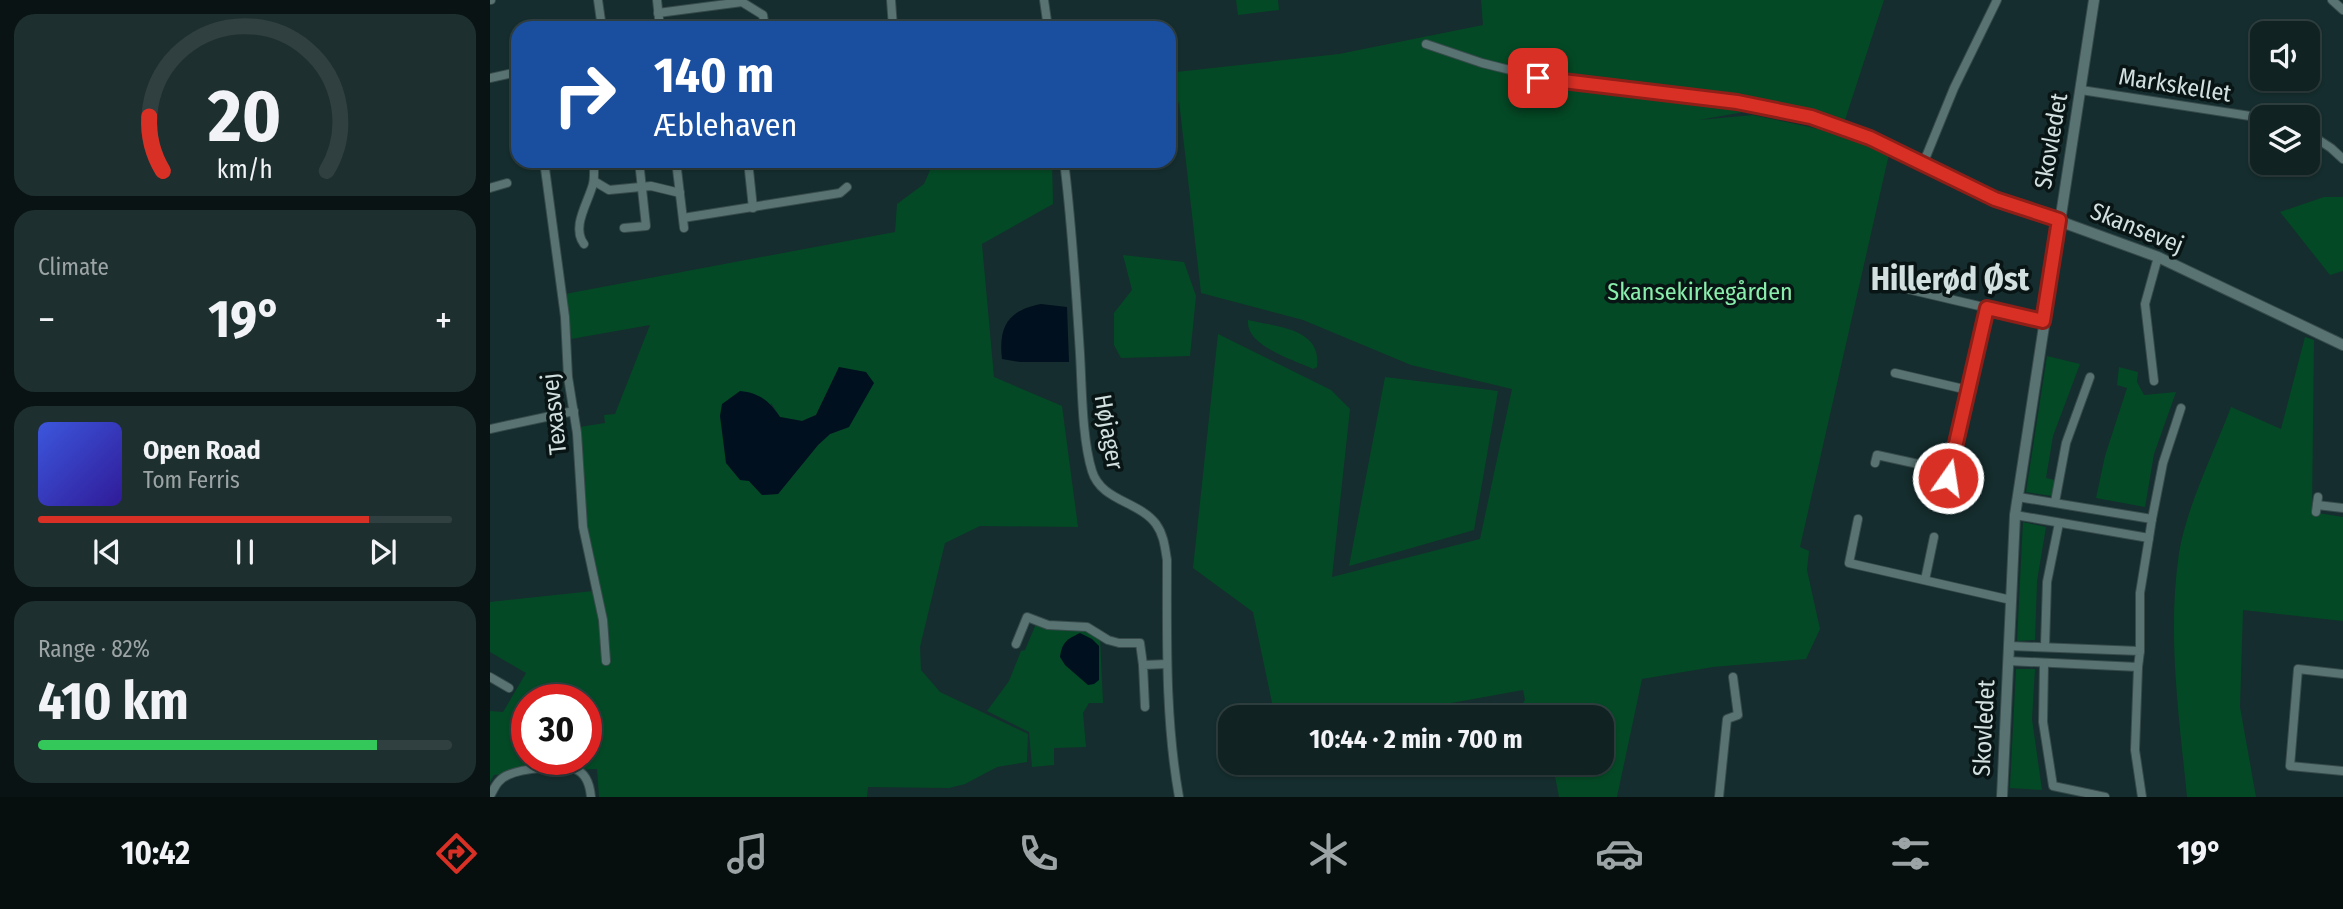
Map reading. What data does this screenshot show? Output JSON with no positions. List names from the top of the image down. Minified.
{"streets":{"street":["Markskellet","Skovledet","Skansevej","Texasvej","Højager"]},"crossings":[["Markskellet","Skovledet"],["Skovledet","Skansevej"]],"districts":["Hillerød Øst"],"parks":["Skansekirkegården"],"page":{"turn":["140 m","Æblehaven"],"tile":["Climate",["Range · 82%","410 km"]],"heat":["−","19°","+"],"song":["Open Road","Tom Ferris"],"limit":"30","trip":"10:44 · 2 min · 700 m","tabs":["10:42","19°"],"gauge":["20","km/h"]}}
